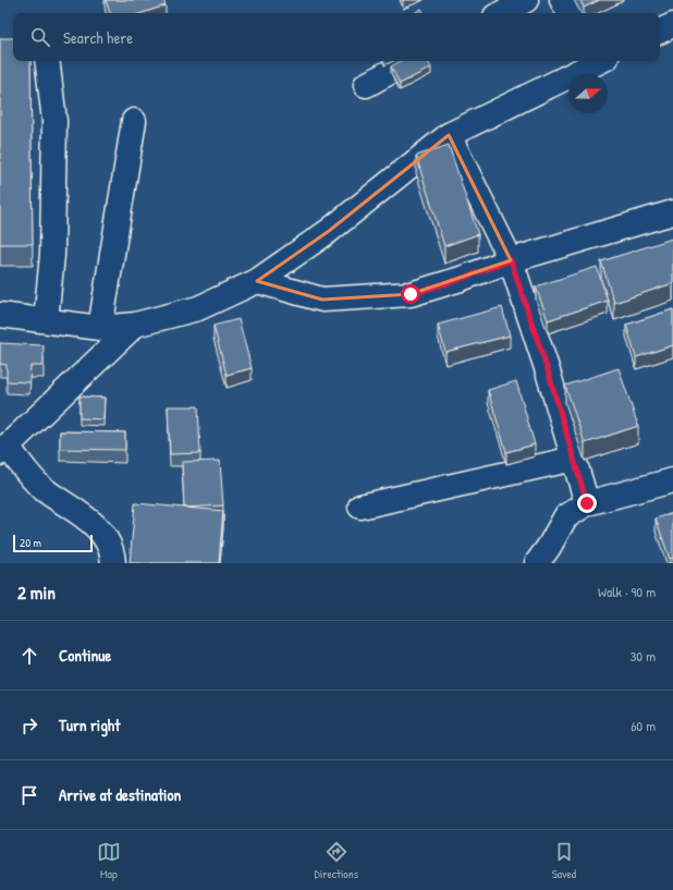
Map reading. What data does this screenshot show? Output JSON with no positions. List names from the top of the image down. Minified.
{"scale_bar":"20 m","north":"right","page":{"search":"Search here","scale":"20 m","heading":["2 min","Walk · 90 m"],"list":[["Continue","30 m"],["Turn right","60 m"],"Arrive at destination"],"nav":["Map","Directions","Saved"]}}
